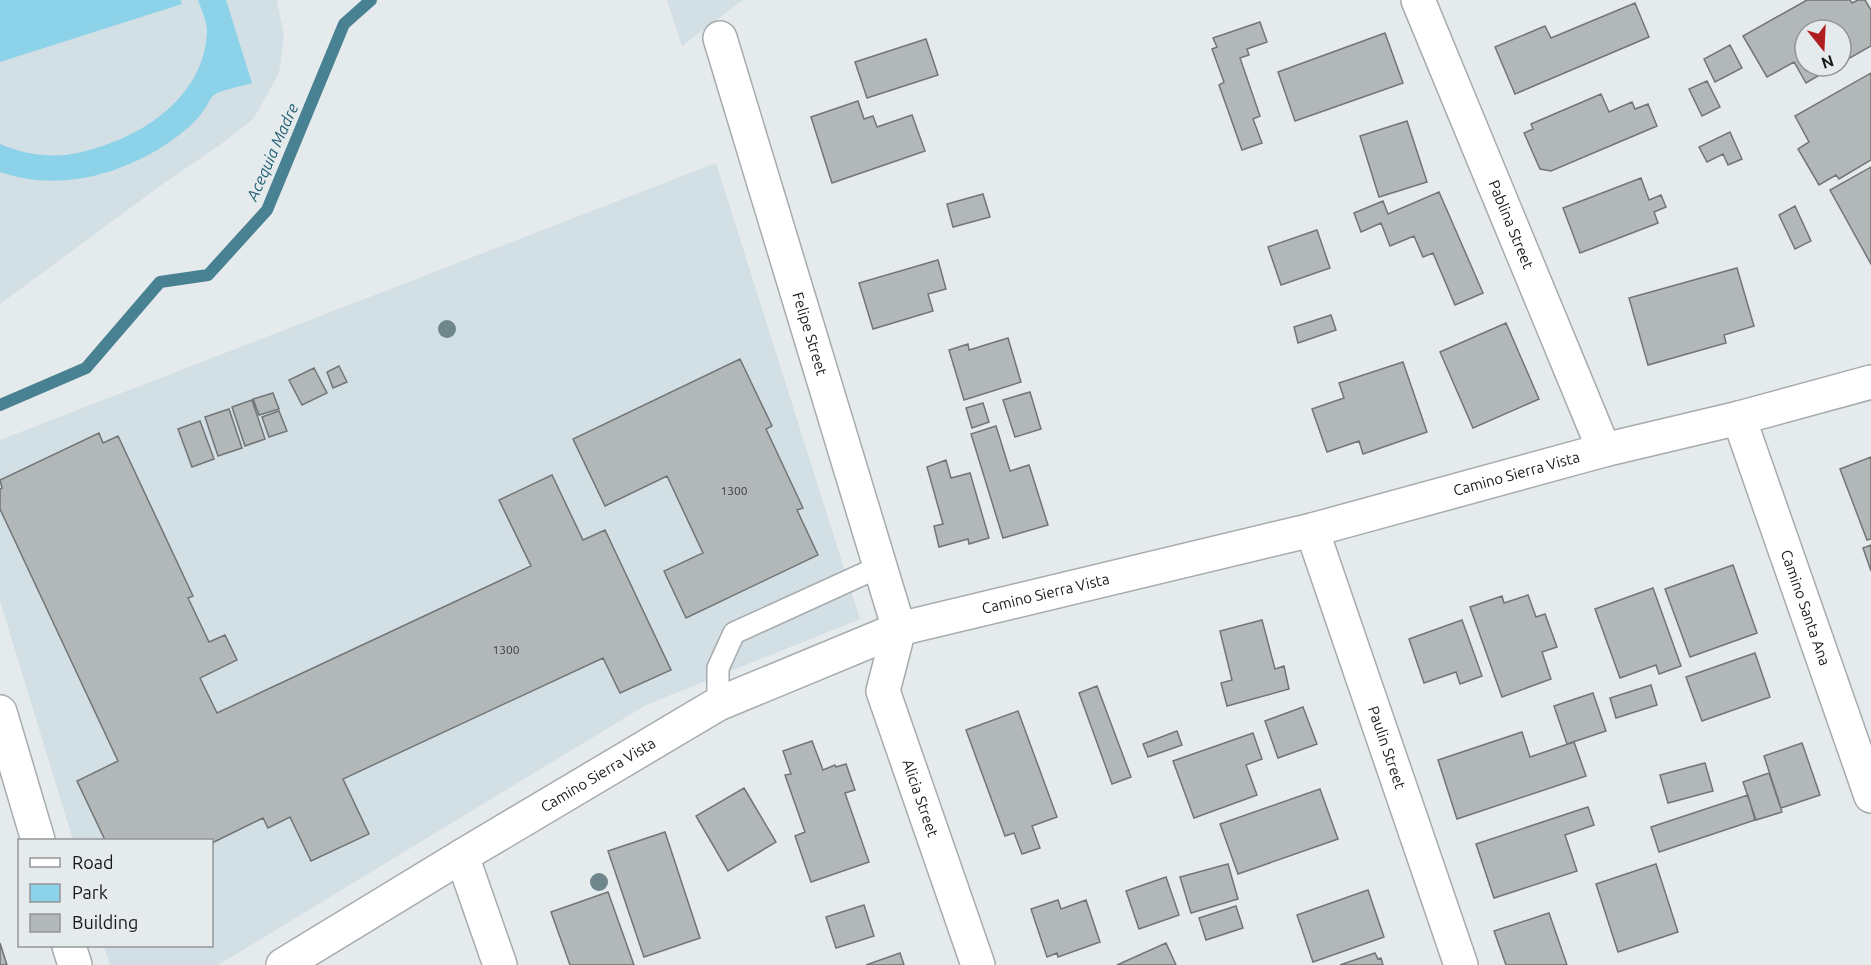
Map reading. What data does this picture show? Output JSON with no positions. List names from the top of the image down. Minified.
{"streets":{"street":["Pablina Street","Felipe Street","Camino Sierra Vista","Camino Santa Ana","Paulin Street","Alicia Street"]},"crossings":[["Pablina Street","Camino Sierra Vista"],["Felipe Street","Camino Sierra Vista"],["Felipe Street","Alicia Street"],["Camino Sierra Vista","Camino Santa Ana"],["Camino Sierra Vista","Paulin Street"],["Camino Sierra Vista","Alicia Street"]],"water":["Acequia Madre"],"house_numbers":["1300","1300"],"legend":["Road","Park","Building"],"north":"bottom"}
